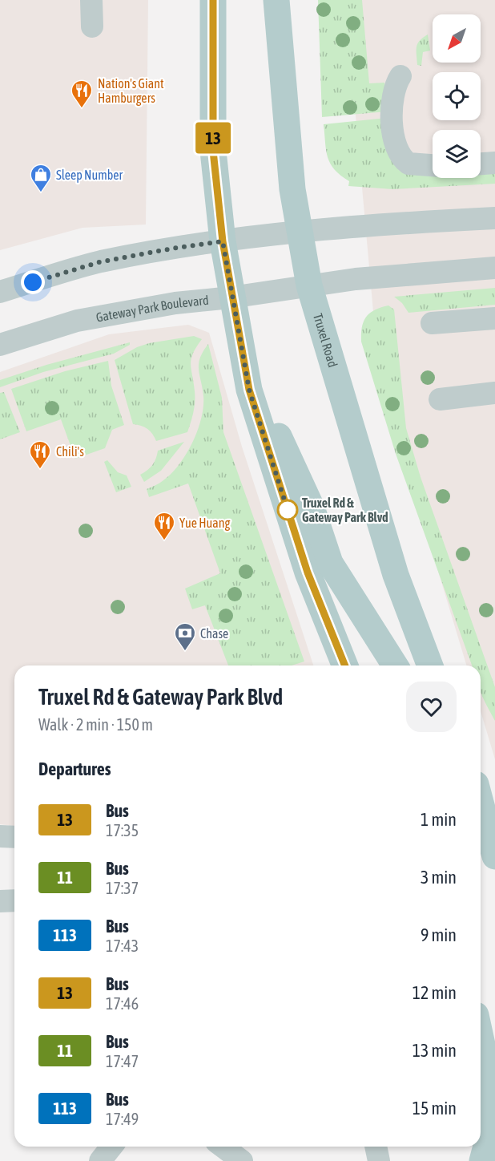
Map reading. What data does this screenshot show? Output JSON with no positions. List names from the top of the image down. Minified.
{"streets":{"main road":["Truxel Road"],"street":["Gateway Park Boulevard"]},"crossings":[["Gateway Park Boulevard","Truxel Road"]],"places":{"restaurant":["Nation's Giant Hamburgers","Chili's","Yue Huang"],"shop":["Sleep Number"],"other":["Truxel Rd & Gateway Park Blvd"],"bank":["Chase"]},"lines":["bus line 13"],"north":"bottom left","page":{"on_map":"13","heading":[["Truxel Rd & Gateway Park Blvd","Walk · 2 min · 150 m"],"Departures"],"list":[{"mark":"13","name":"Bus","note":"17:35","value":"1 min"},{"mark":"11","name":"Bus","note":"17:37","value":"3 min"},{"mark":"113","name":"Bus","note":"17:43","value":"9 min"},{"mark":"13","name":"Bus","note":"17:46","value":"12 min"},{"mark":"11","name":"Bus","note":"17:47","value":"13 min"},{"mark":"113","name":"Bus","note":"17:49","value":"15 min"}]}}
